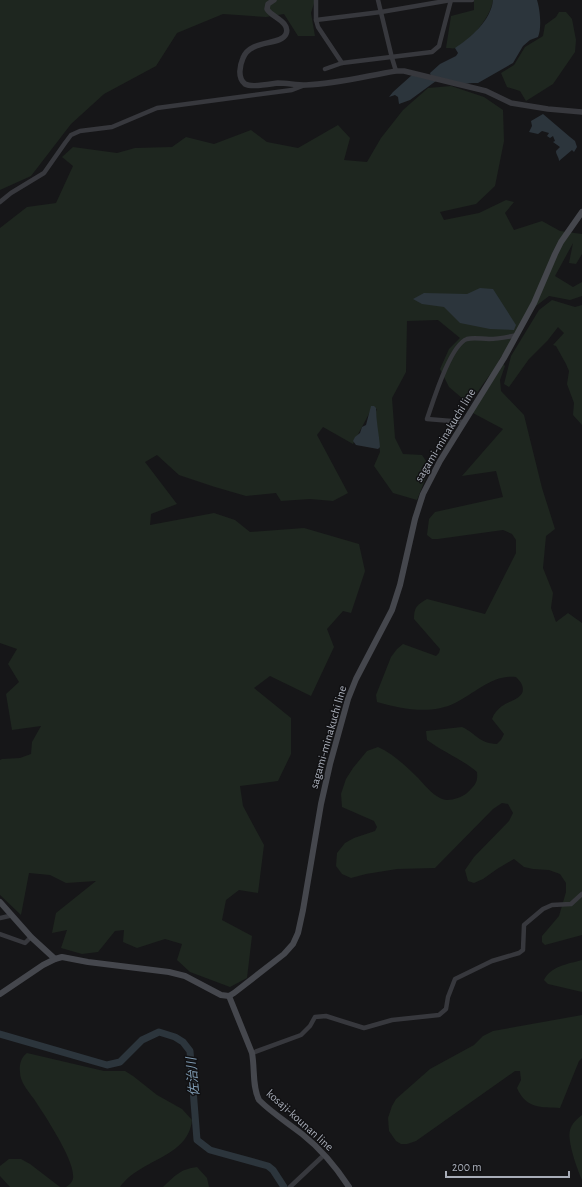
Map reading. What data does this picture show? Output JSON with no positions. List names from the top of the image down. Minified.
{"streets":{"main road":["sagami-minakuchi line","kosaji-kounan line"]},"crossings":[["sagami-minakuchi line","kosaji-kounan line"]],"water":["佐治川"],"scale_bar":"200 m"}
